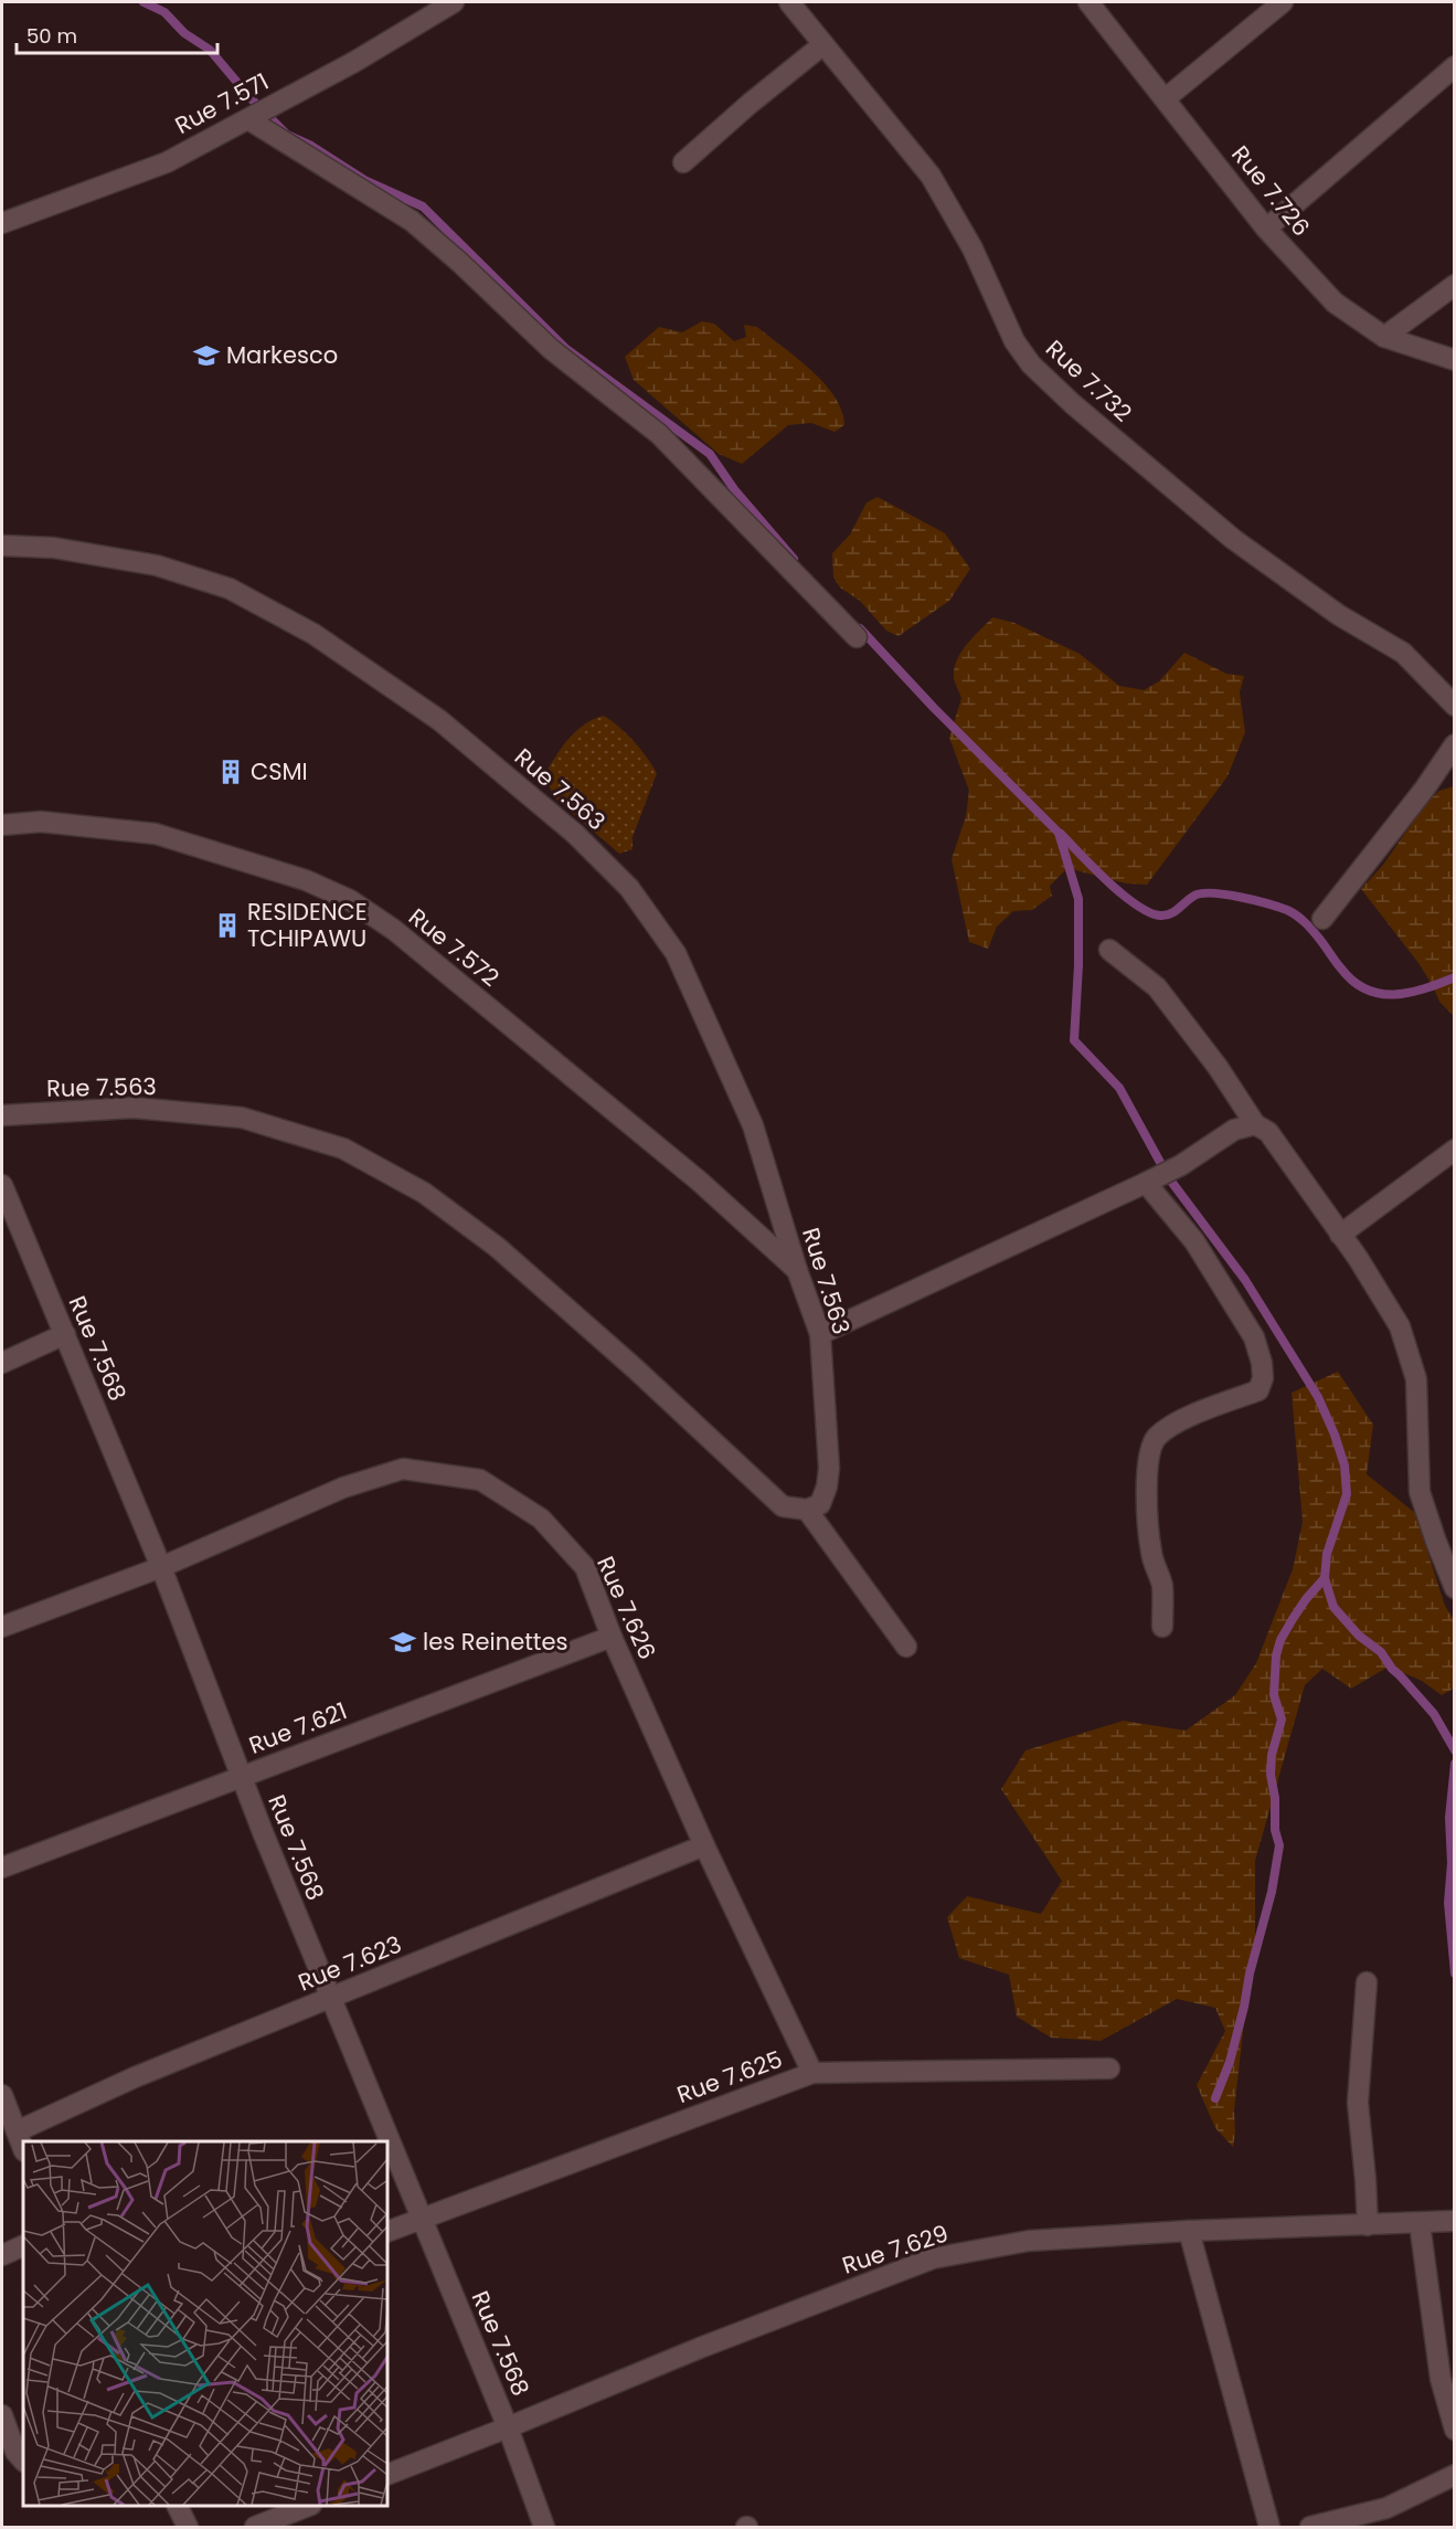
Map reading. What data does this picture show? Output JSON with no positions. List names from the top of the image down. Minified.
{"streets":{"street":["Rue 7.571","Rue 7.726","Rue 7.732","Rue 7.563","Rue 7.572","Rue 7.568","Rue 7.626","Rue 7.621","Rue 7.623","Rue 7.625","Rue 7.629"]},"crossings":[["Rue 7.563","Rue 7.572"],["Rue 7.568","Rue 7.626"],["Rue 7.568","Rue 7.621"],["Rue 7.568","Rue 7.623"],["Rue 7.568","Rue 7.625"],["Rue 7.568","Rue 7.629"],["Rue 7.626","Rue 7.621"],["Rue 7.626","Rue 7.623"],["Rue 7.626","Rue 7.625"]],"places":{"school or university":["Markesco","les Reinettes"],"building":["CSMI","RESIDENCE TCHIPAWU"]},"scale_bar":"50 m"}
